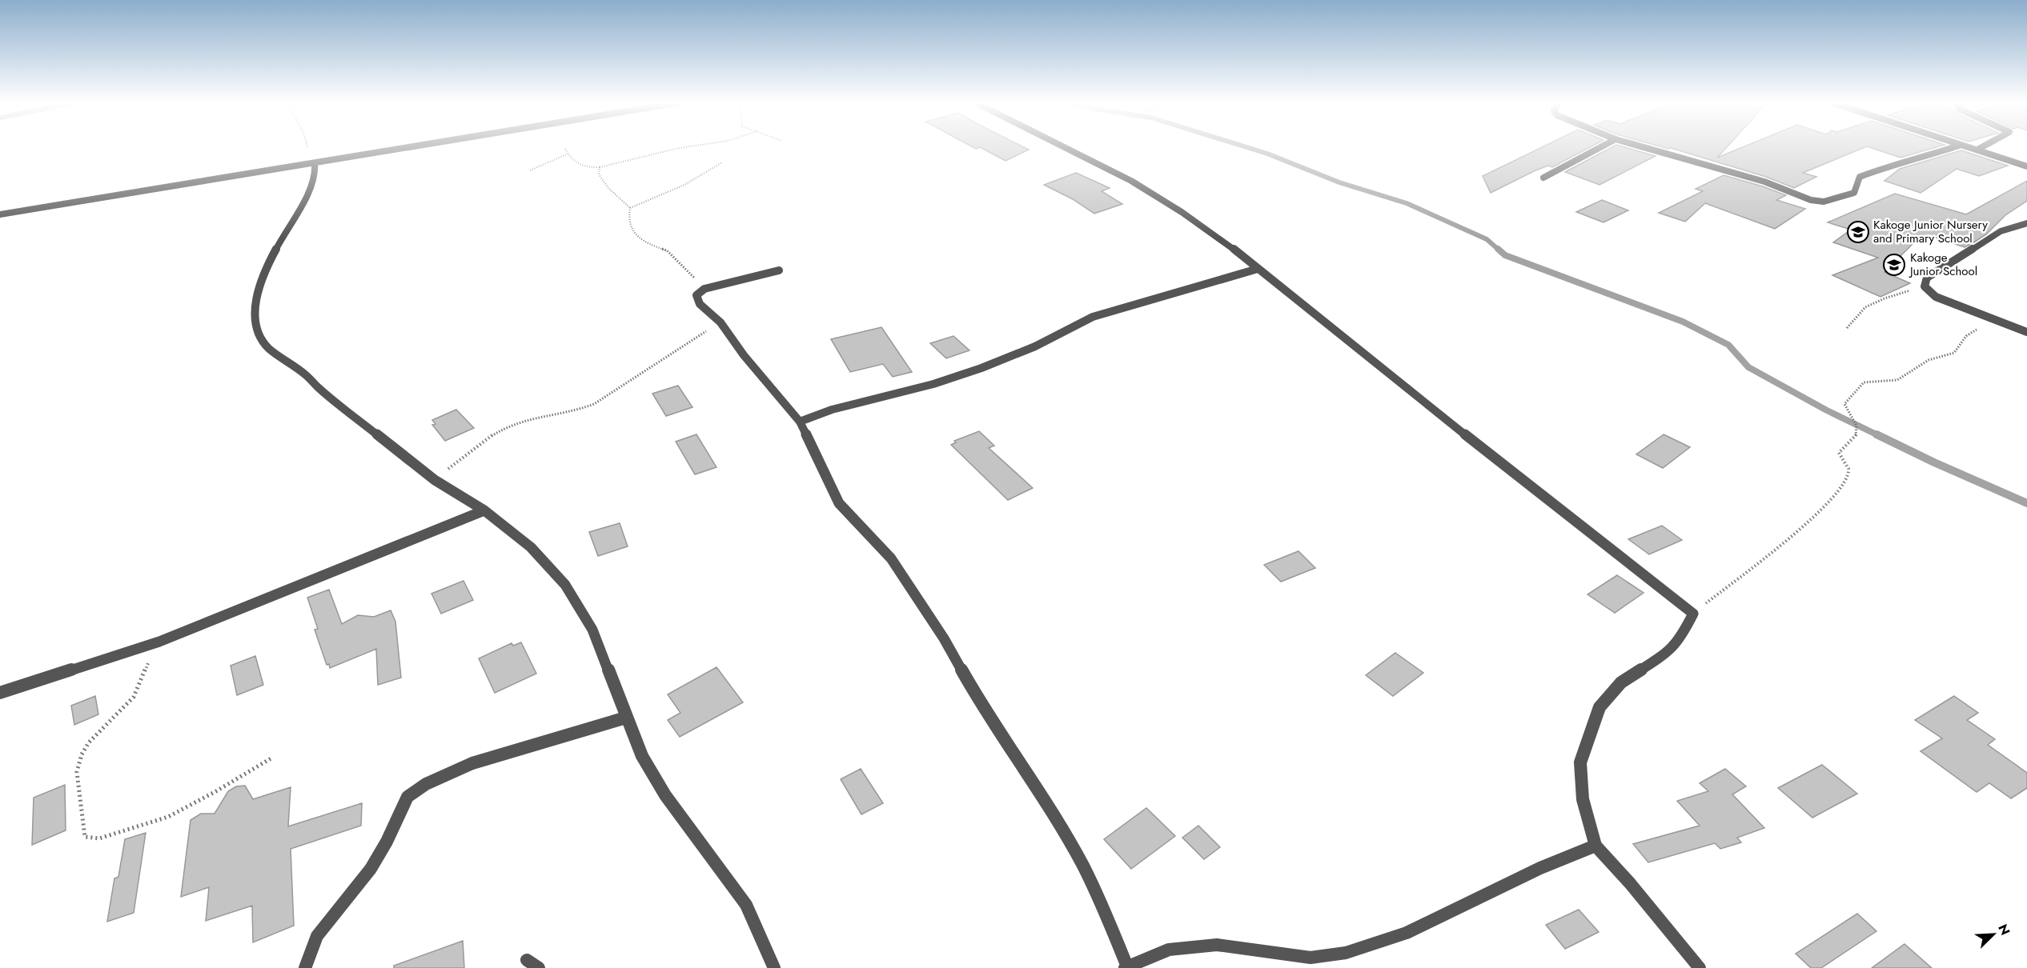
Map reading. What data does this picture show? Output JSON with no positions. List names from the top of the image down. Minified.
{"places":{"school or university":["Kakoge Junior Nursery and Primary School","Kakoge Junior School"]},"north":"top right"}
